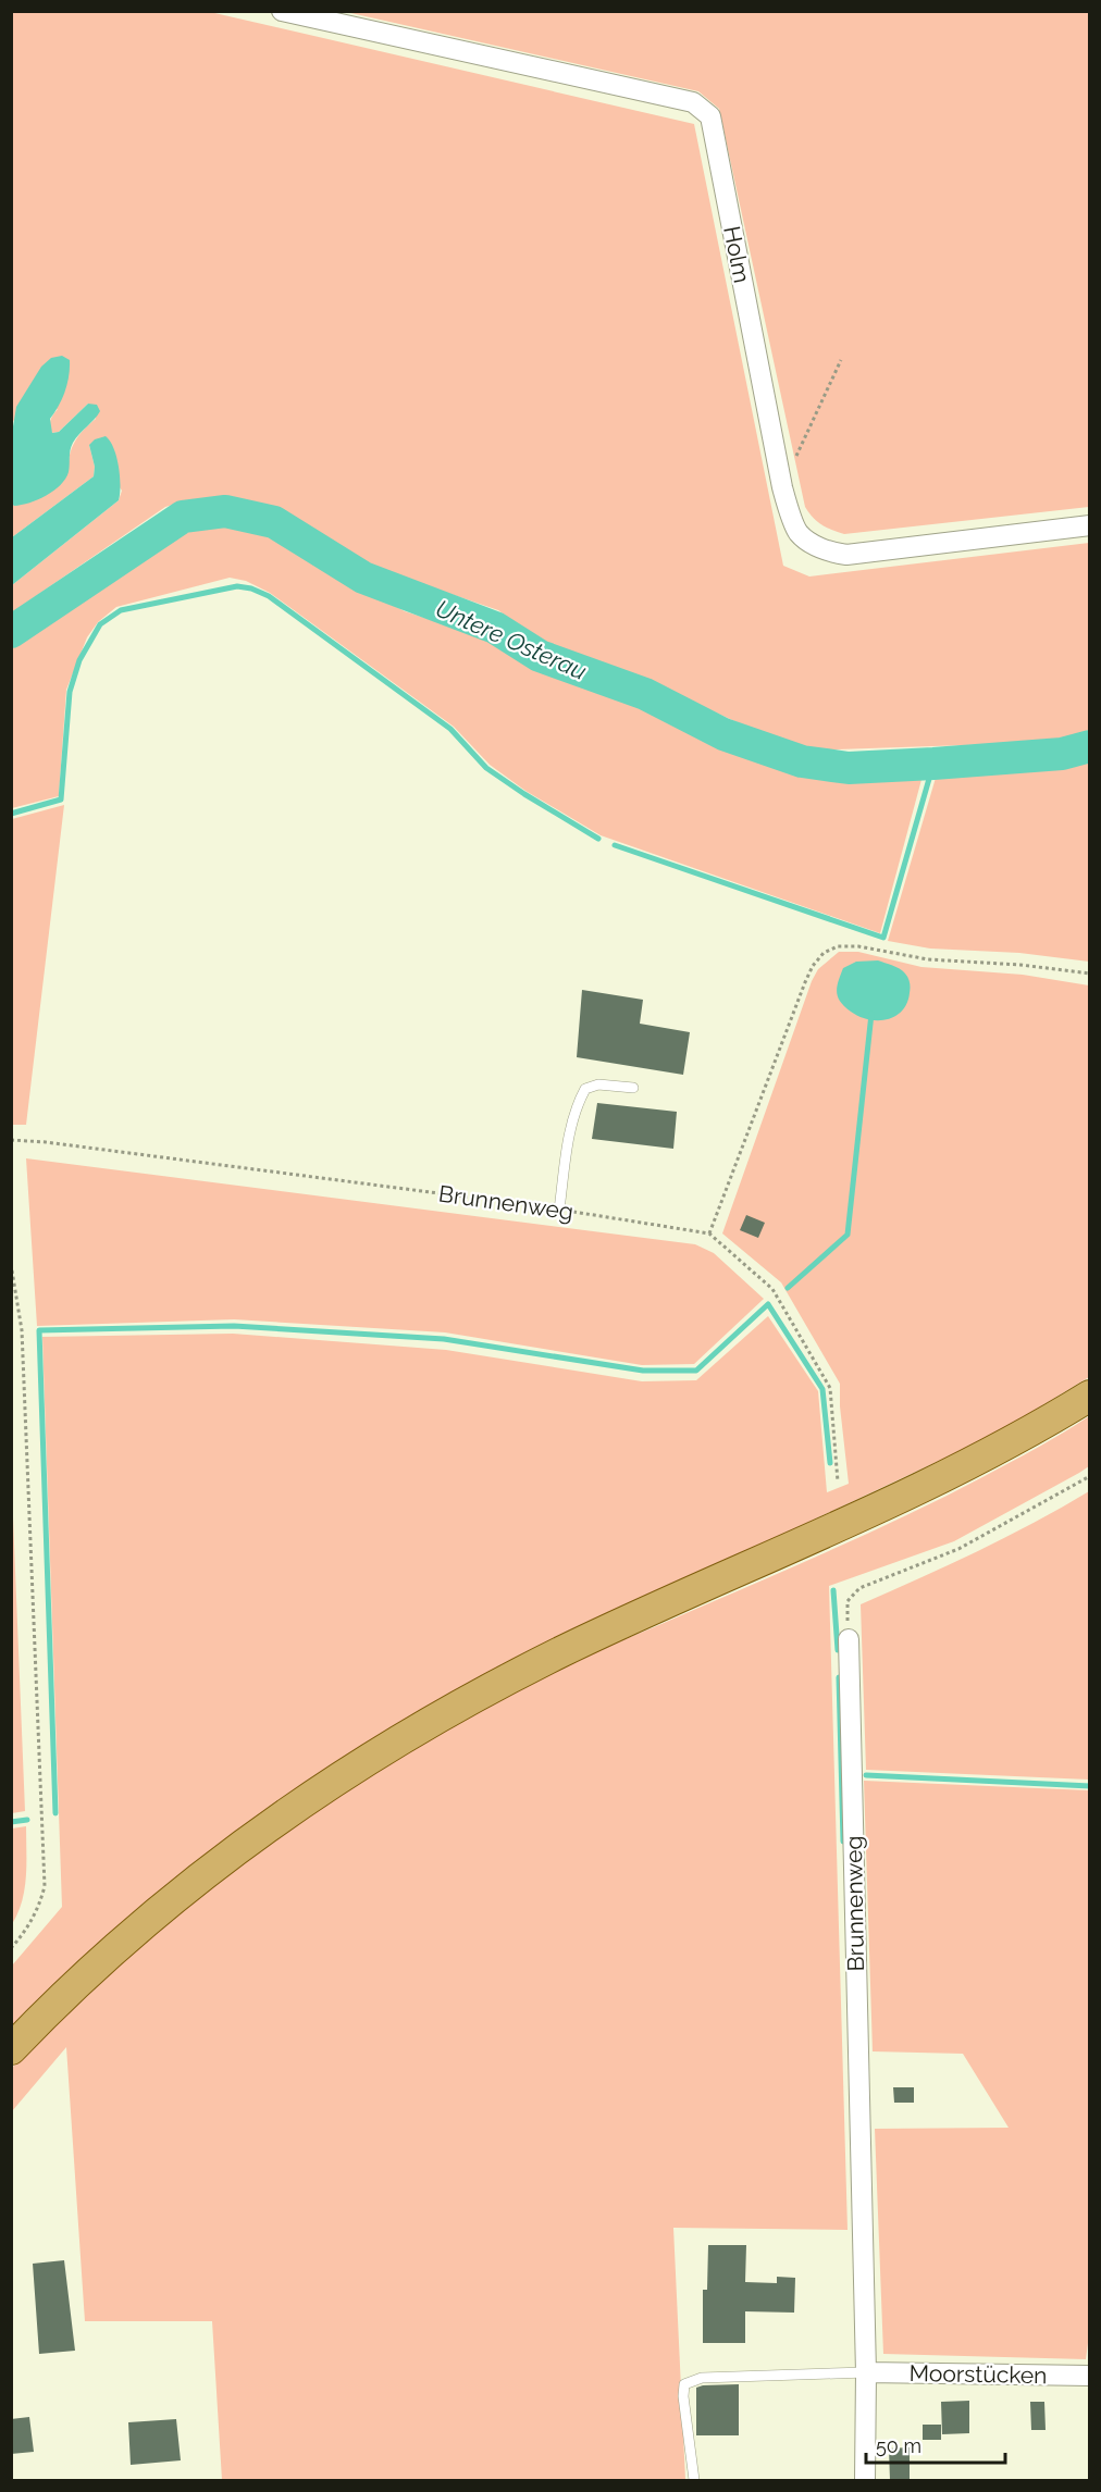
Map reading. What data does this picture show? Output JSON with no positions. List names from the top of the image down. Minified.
{"streets":{"street":["Holm","Brunnenweg","Moorstücken"]},"crossings":[["Brunnenweg","Moorstücken"]],"water":["Untere Osterau"],"scale_bar":"50 m"}
